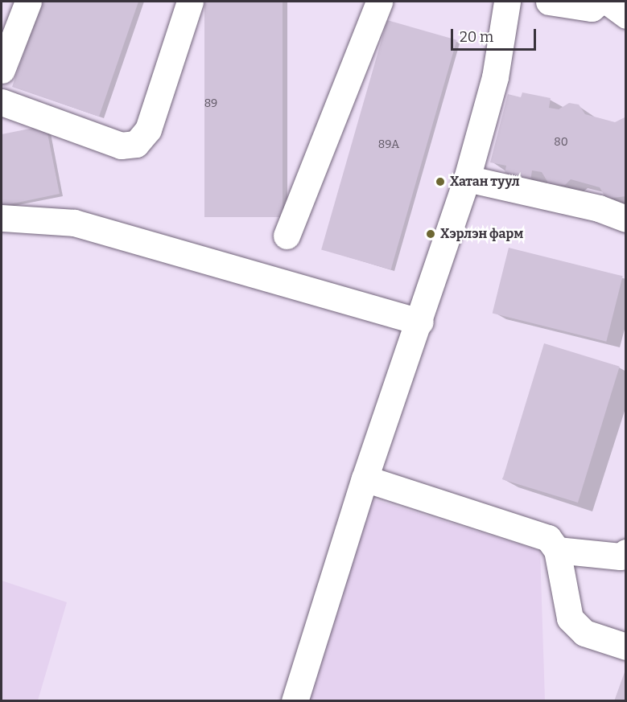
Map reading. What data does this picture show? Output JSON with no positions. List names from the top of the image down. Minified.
{"places":["Хатан туул","Хэрлэн фарм"],"house_numbers":["89","80","89А"],"scale_bar":"20 m"}
